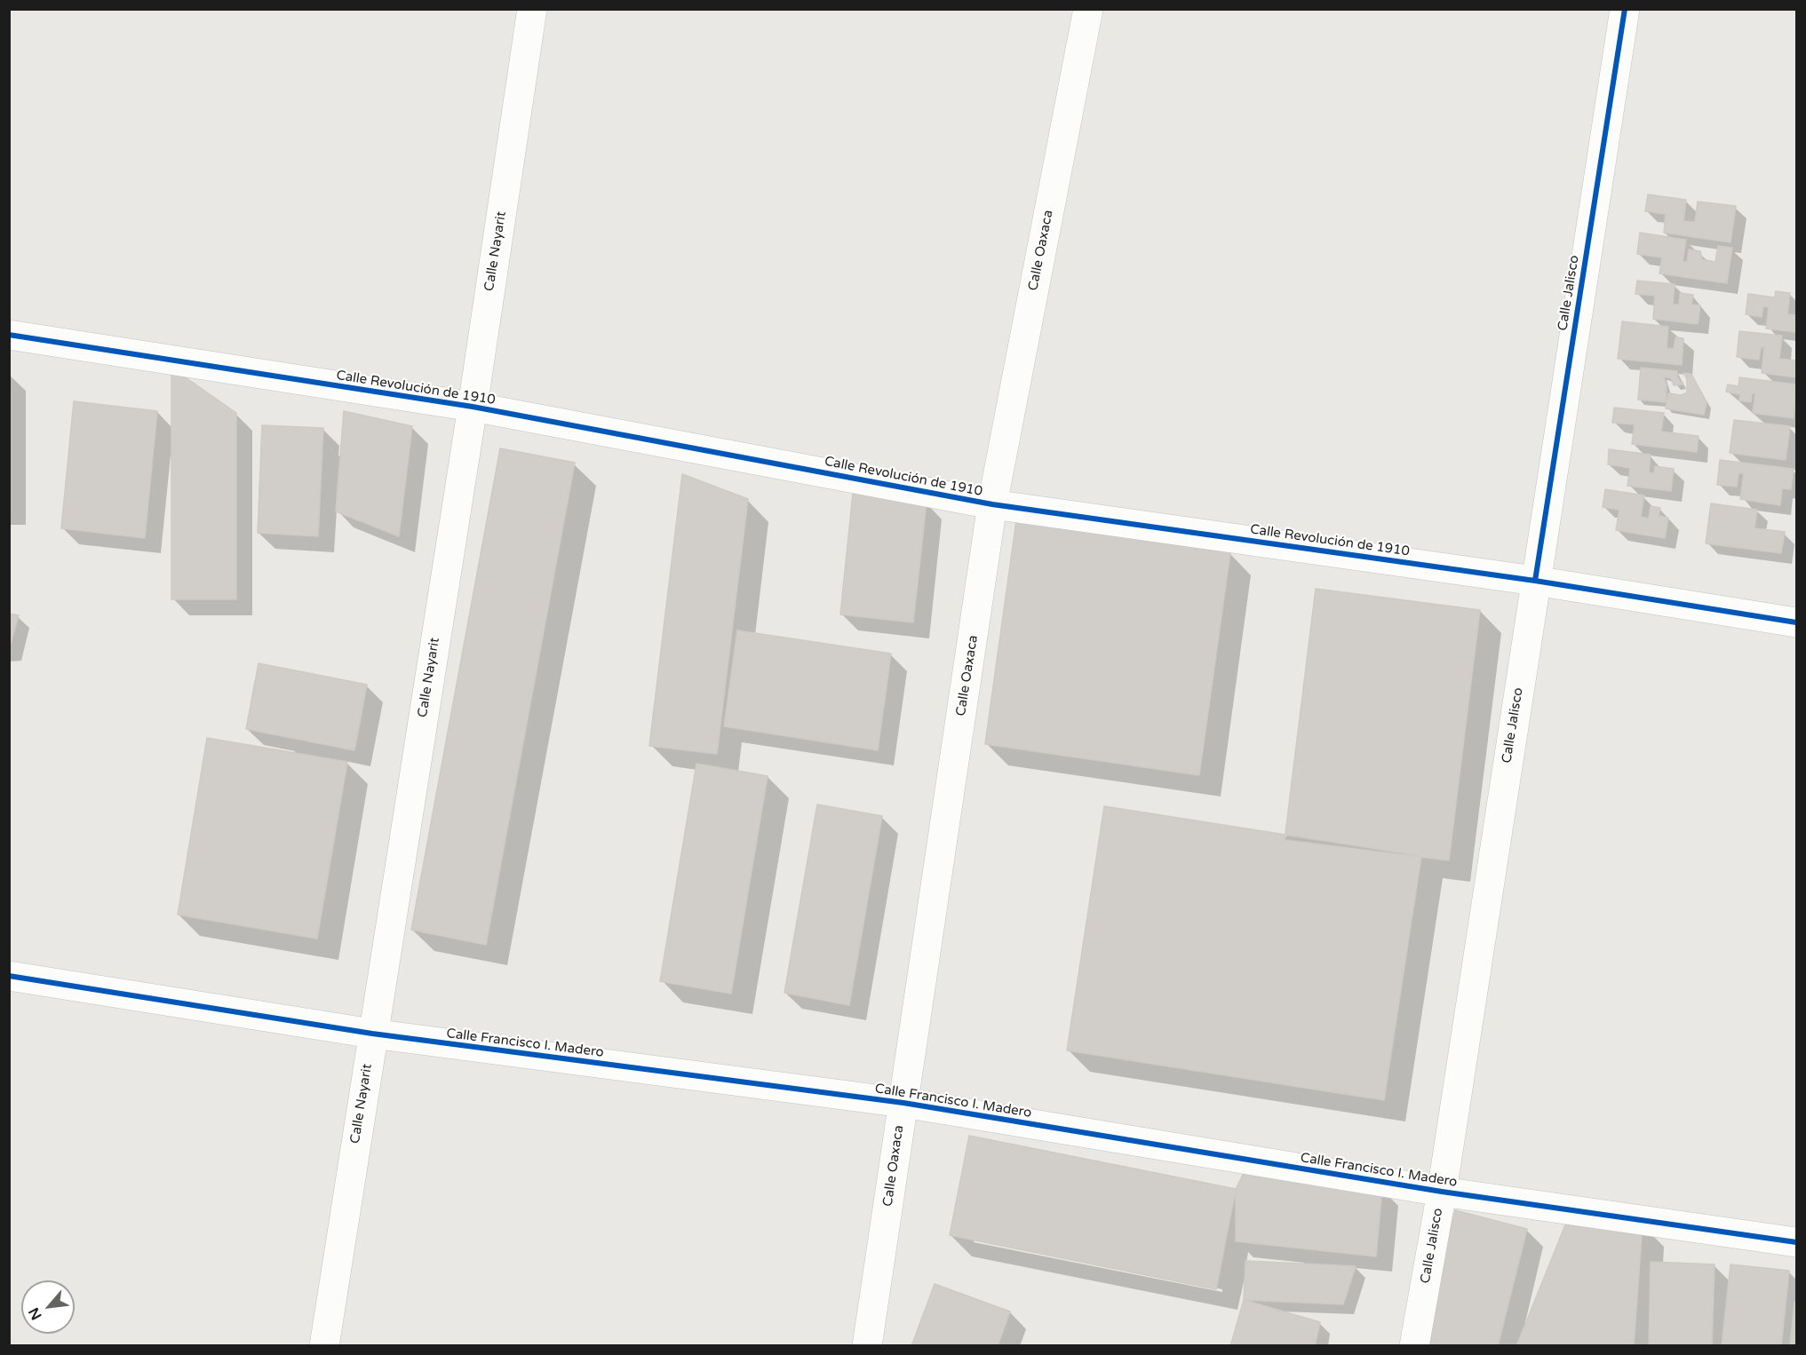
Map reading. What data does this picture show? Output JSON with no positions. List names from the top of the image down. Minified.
{"streets":{"street":["Calle Oaxaca","Calle Nayarit","Calle Jalisco","Calle Revolución de 1910","Calle Francisco I. Madero"]},"crossings":[["Calle Oaxaca","Calle Revolución de 1910"],["Calle Oaxaca","Calle Francisco I. Madero"],["Calle Nayarit","Calle Revolución de 1910"],["Calle Nayarit","Calle Francisco I. Madero"],["Calle Jalisco","Calle Revolución de 1910"],["Calle Jalisco","Calle Francisco I. Madero"]],"north":"bottom left"}
